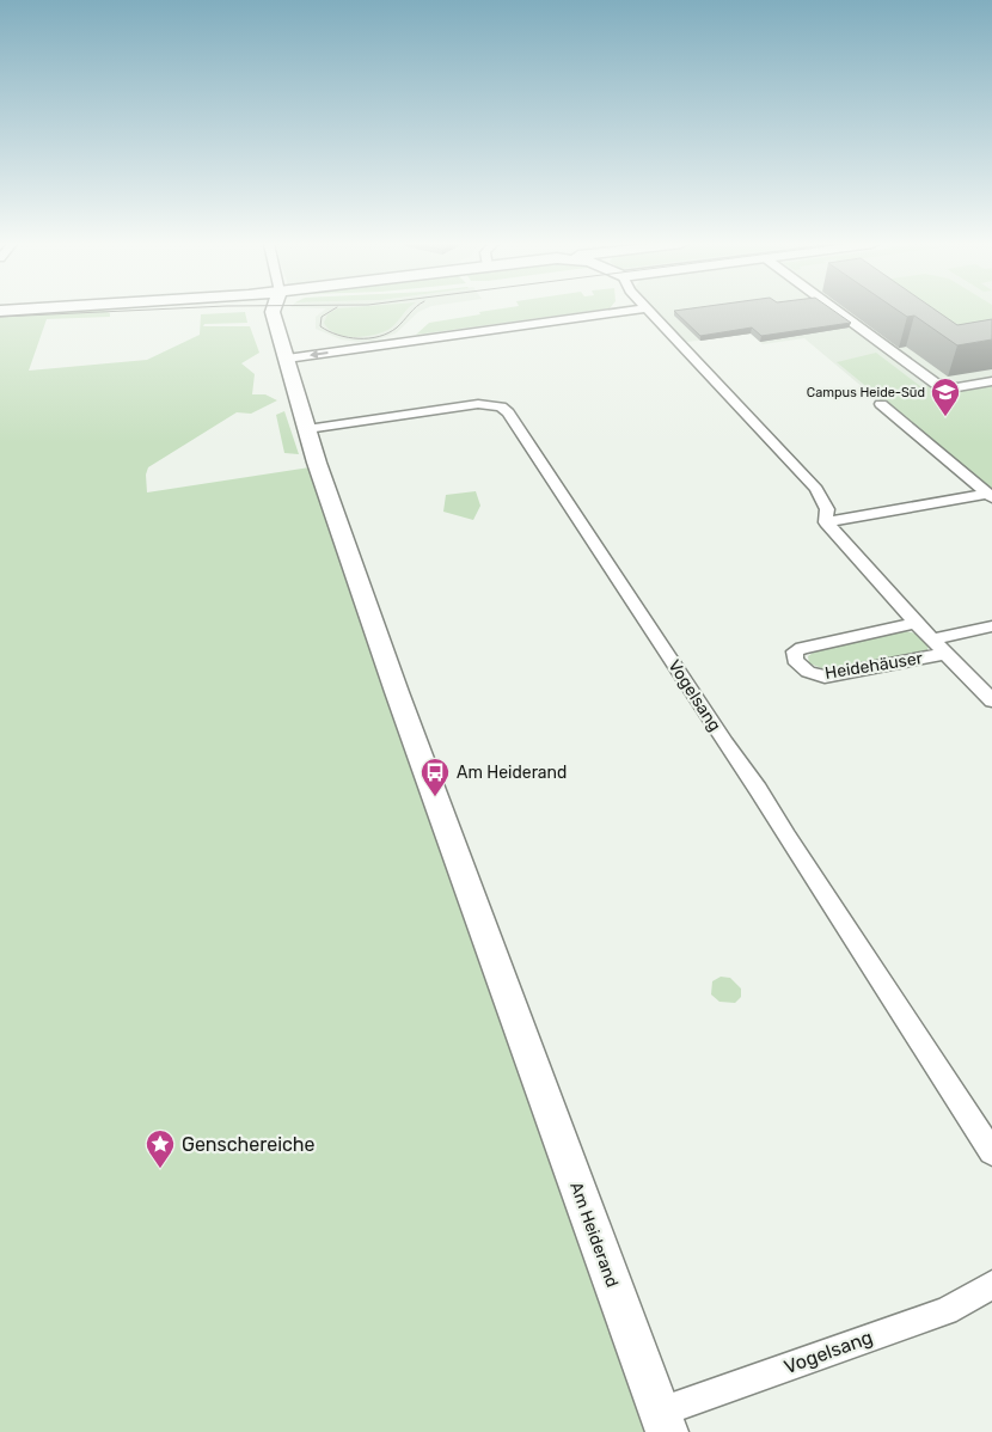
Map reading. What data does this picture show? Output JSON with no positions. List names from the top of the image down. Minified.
{"streets":{"main road":["Am Heiderand"],"street":["Heidehäuser","Vogelsang"]},"crossings":[["Vogelsang","Am Heiderand"]],"places":{"school or university":["Campus Heide-Süd"],"bus stop":["Am Heiderand"],"place":["Genschereiche"]}}
